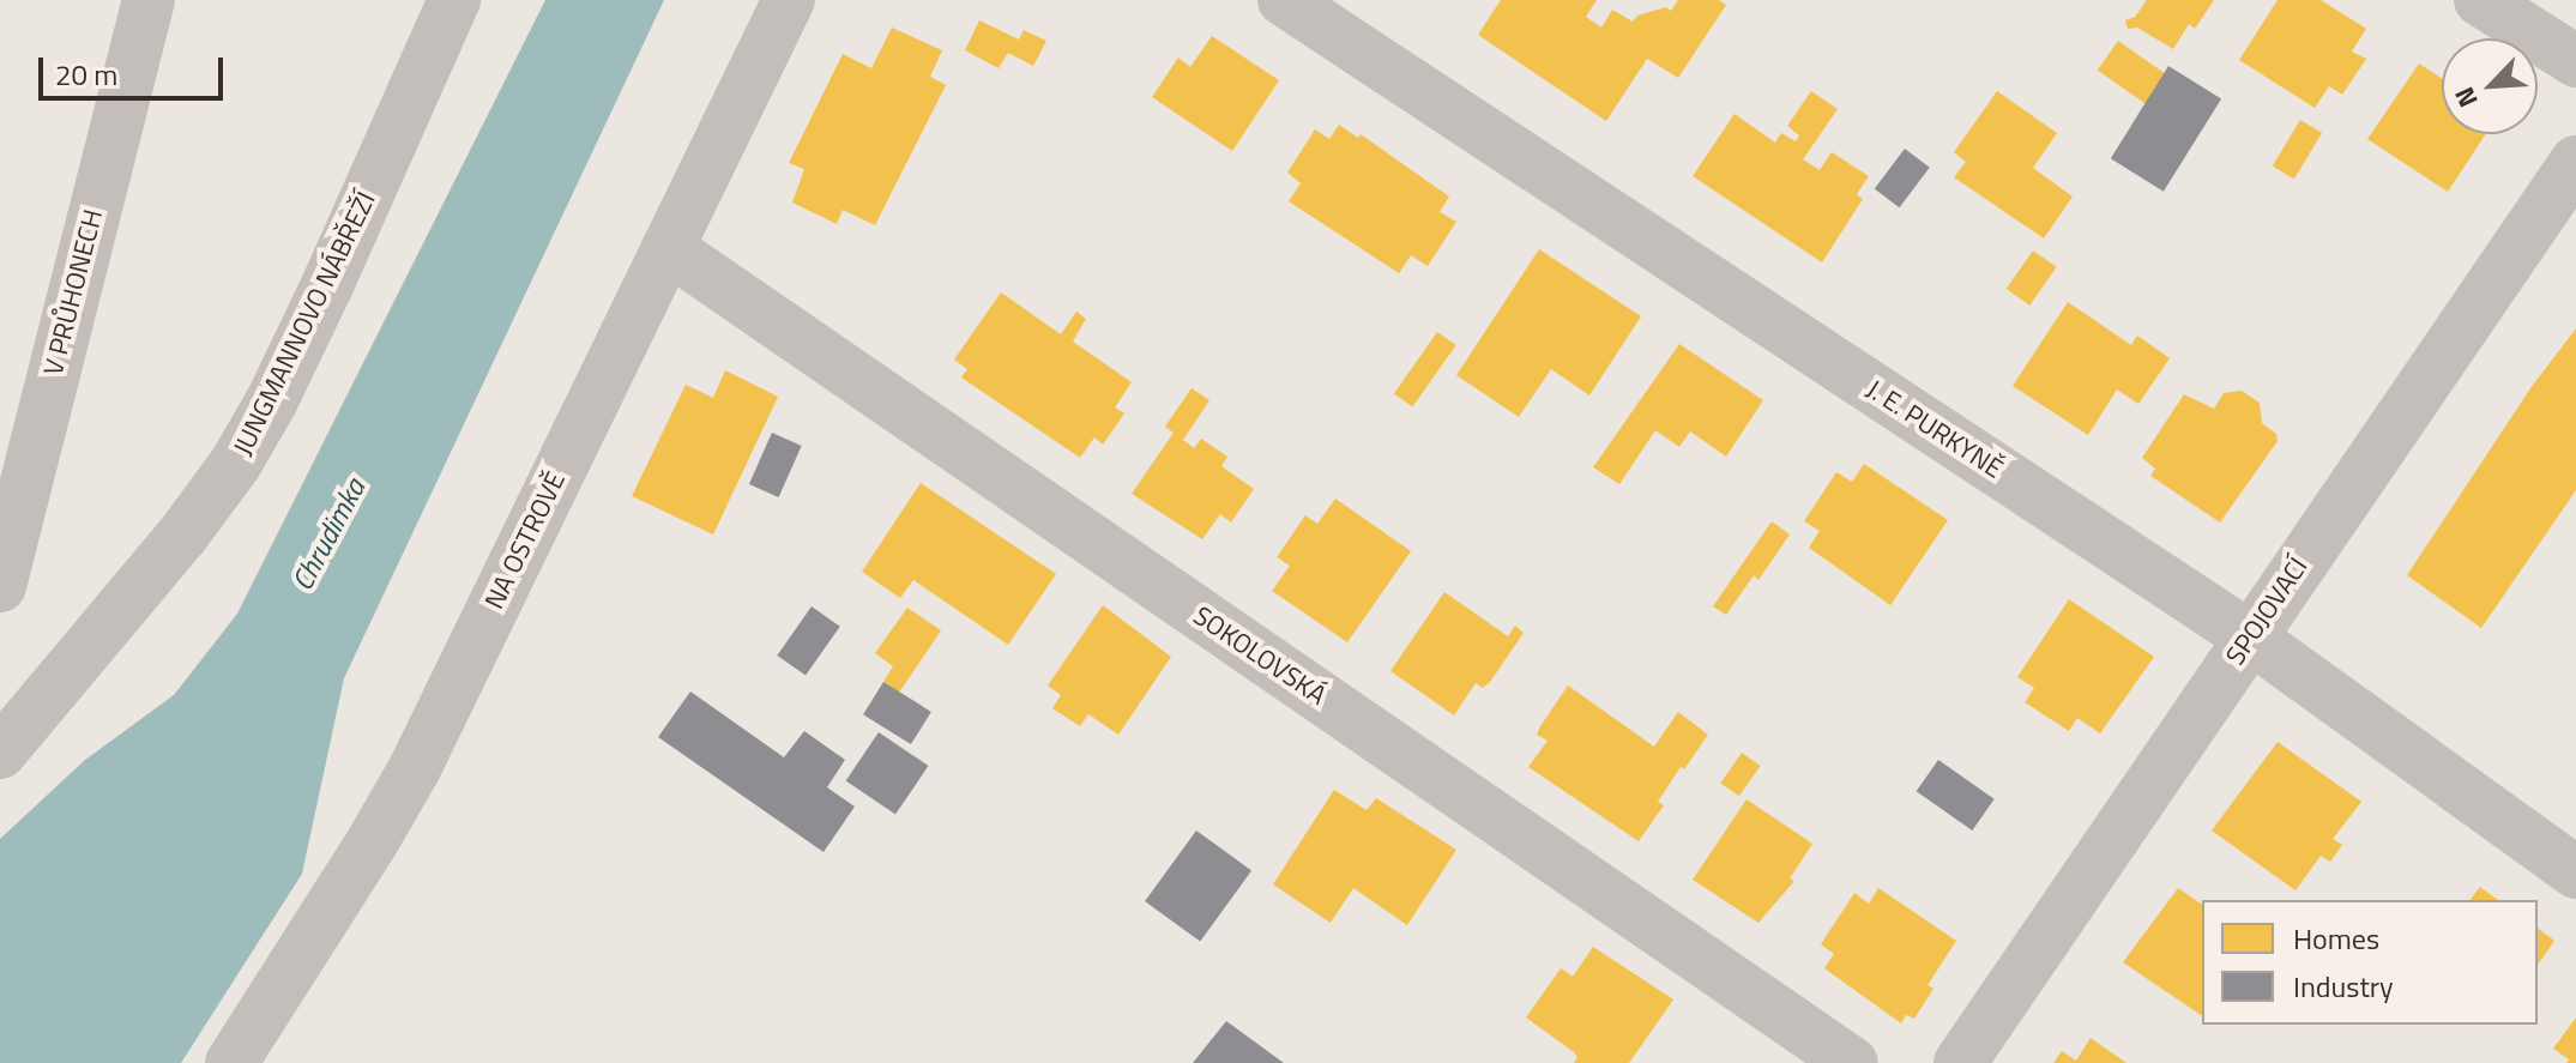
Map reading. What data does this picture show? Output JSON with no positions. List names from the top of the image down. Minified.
{"streets":{"street":["V PRŮHONECH","JUNGMANNOVO NÁBŘEŽÍ","J. E. PURKYNĚ","NA OSTROVĚ","SPOJOVACÍ","SOKOLOVSKÁ"]},"crossings":[["J. E. PURKYNĚ","SPOJOVACÍ"],["NA OSTROVĚ","SOKOLOVSKÁ"]],"water":["Chrudimka"],"legend":["Homes","Industry"],"scale_bar":"20 m","north":"bottom left"}
